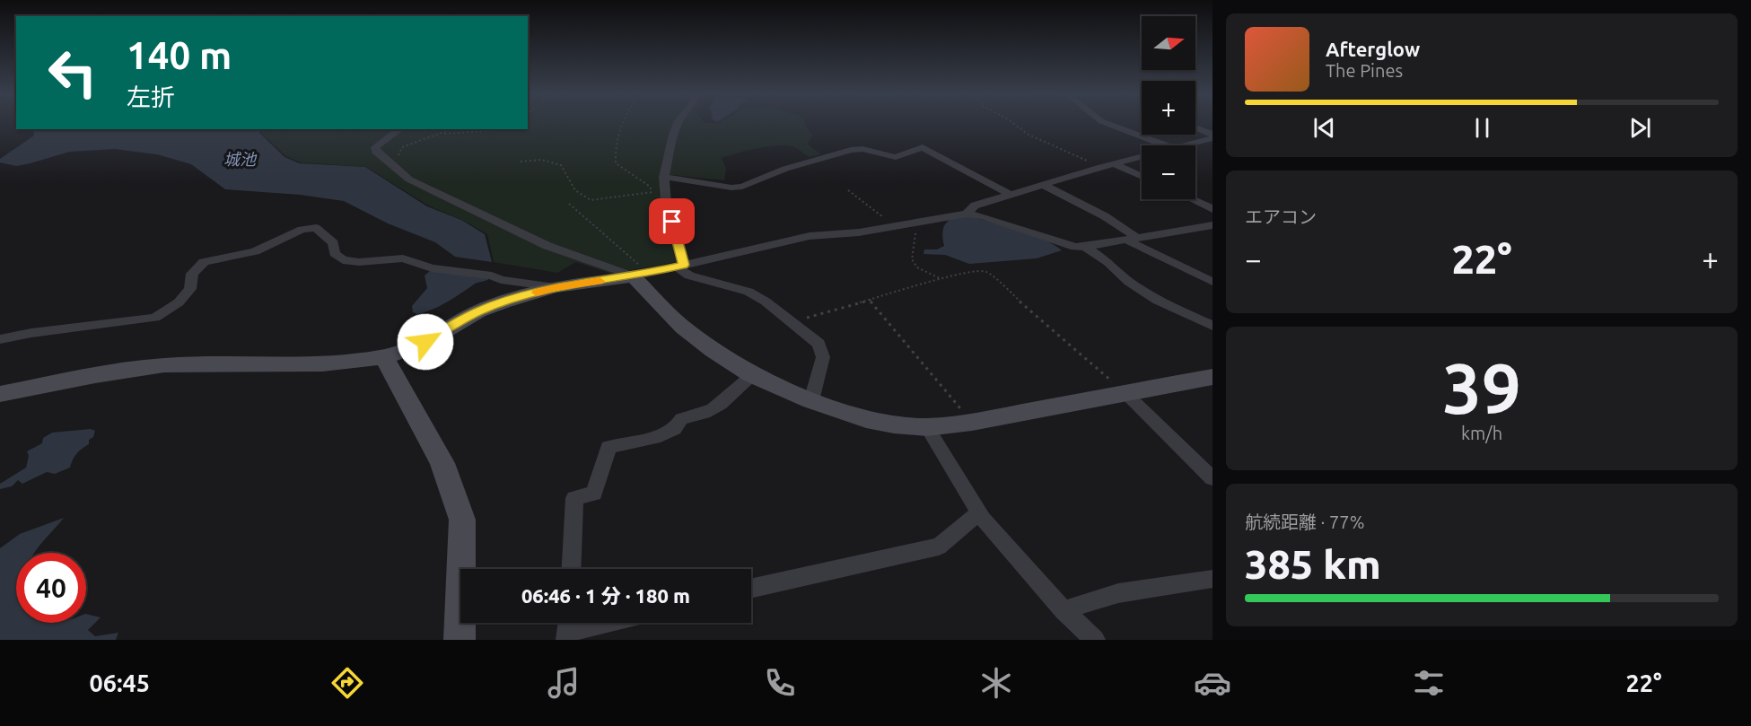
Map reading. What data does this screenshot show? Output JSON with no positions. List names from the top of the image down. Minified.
{"water":["城池"],"north":"right","page":{"map_buttons":["+","−"],"turn":["140 m","左折"],"song":["Afterglow","The Pines"],"tile":["エアコン",["39","km/h"],["航続距離 · 77%","385 km"]],"heat":["−","22°","+"],"limit":"40","trip":"06:46 · 1 分 · 180 m","tabs":["06:45","22°"]}}
